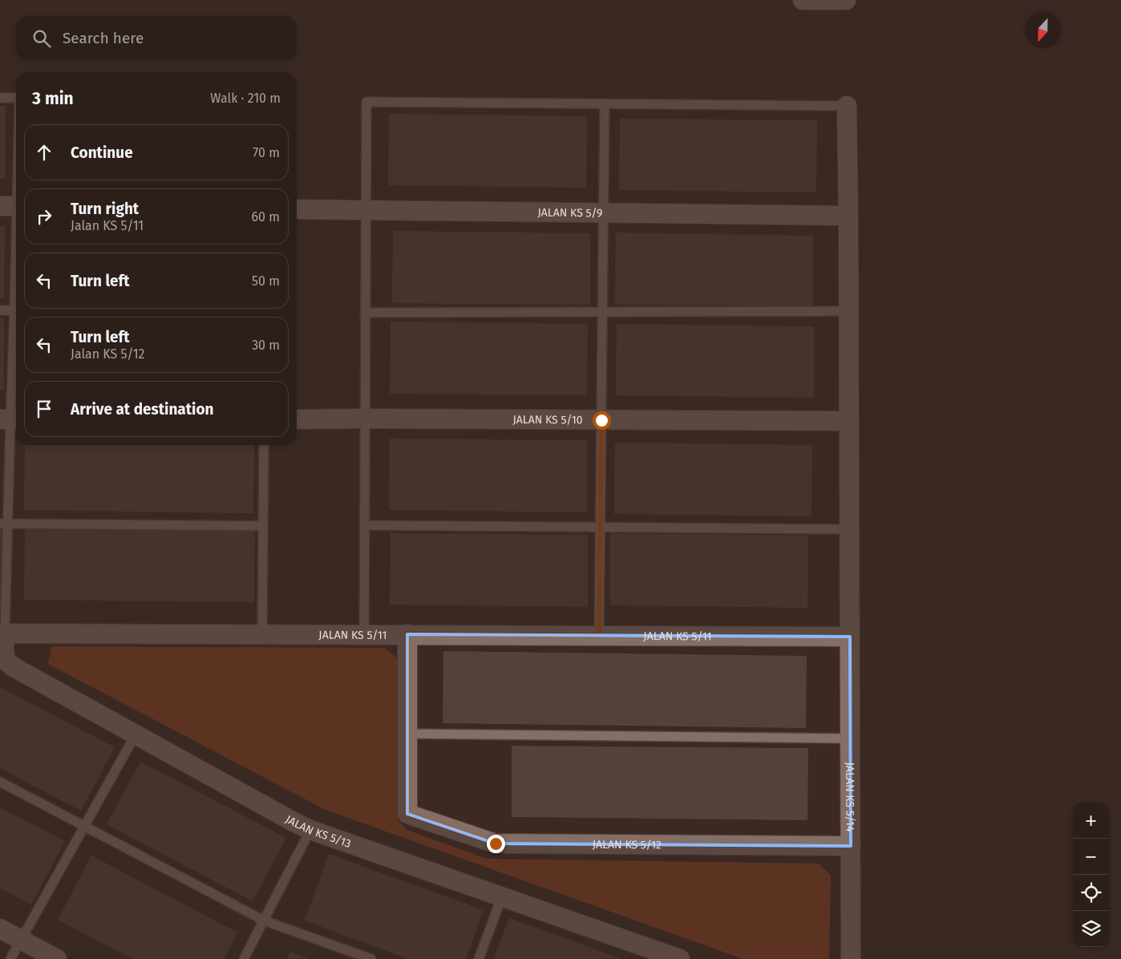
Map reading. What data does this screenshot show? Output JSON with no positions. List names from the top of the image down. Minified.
{"streets":{"street":["JALAN KS 5/9","JALAN KS 5/10","JALAN KS 5/11","JALAN KS 5/14","JALAN KS 5/13","JALAN KS 5/12"]},"crossings":[["JALAN KS 5/9","JALAN KS 5/14"],["JALAN KS 5/10","JALAN KS 5/14"],["JALAN KS 5/11","JALAN KS 5/14"],["JALAN KS 5/11","JALAN KS 5/13"],["JALAN KS 5/14","JALAN KS 5/12"]],"north":"bottom","page":{"search":"Search here","heading":["3 min","Walk · 210 m"],"list":[["Continue","70 m"],["Turn right","Jalan KS 5/11","60 m"],["Turn left","50 m"],["Turn left","Jalan KS 5/12","30 m"],"Arrive at destination"],"map_buttons":["+","−"]}}
